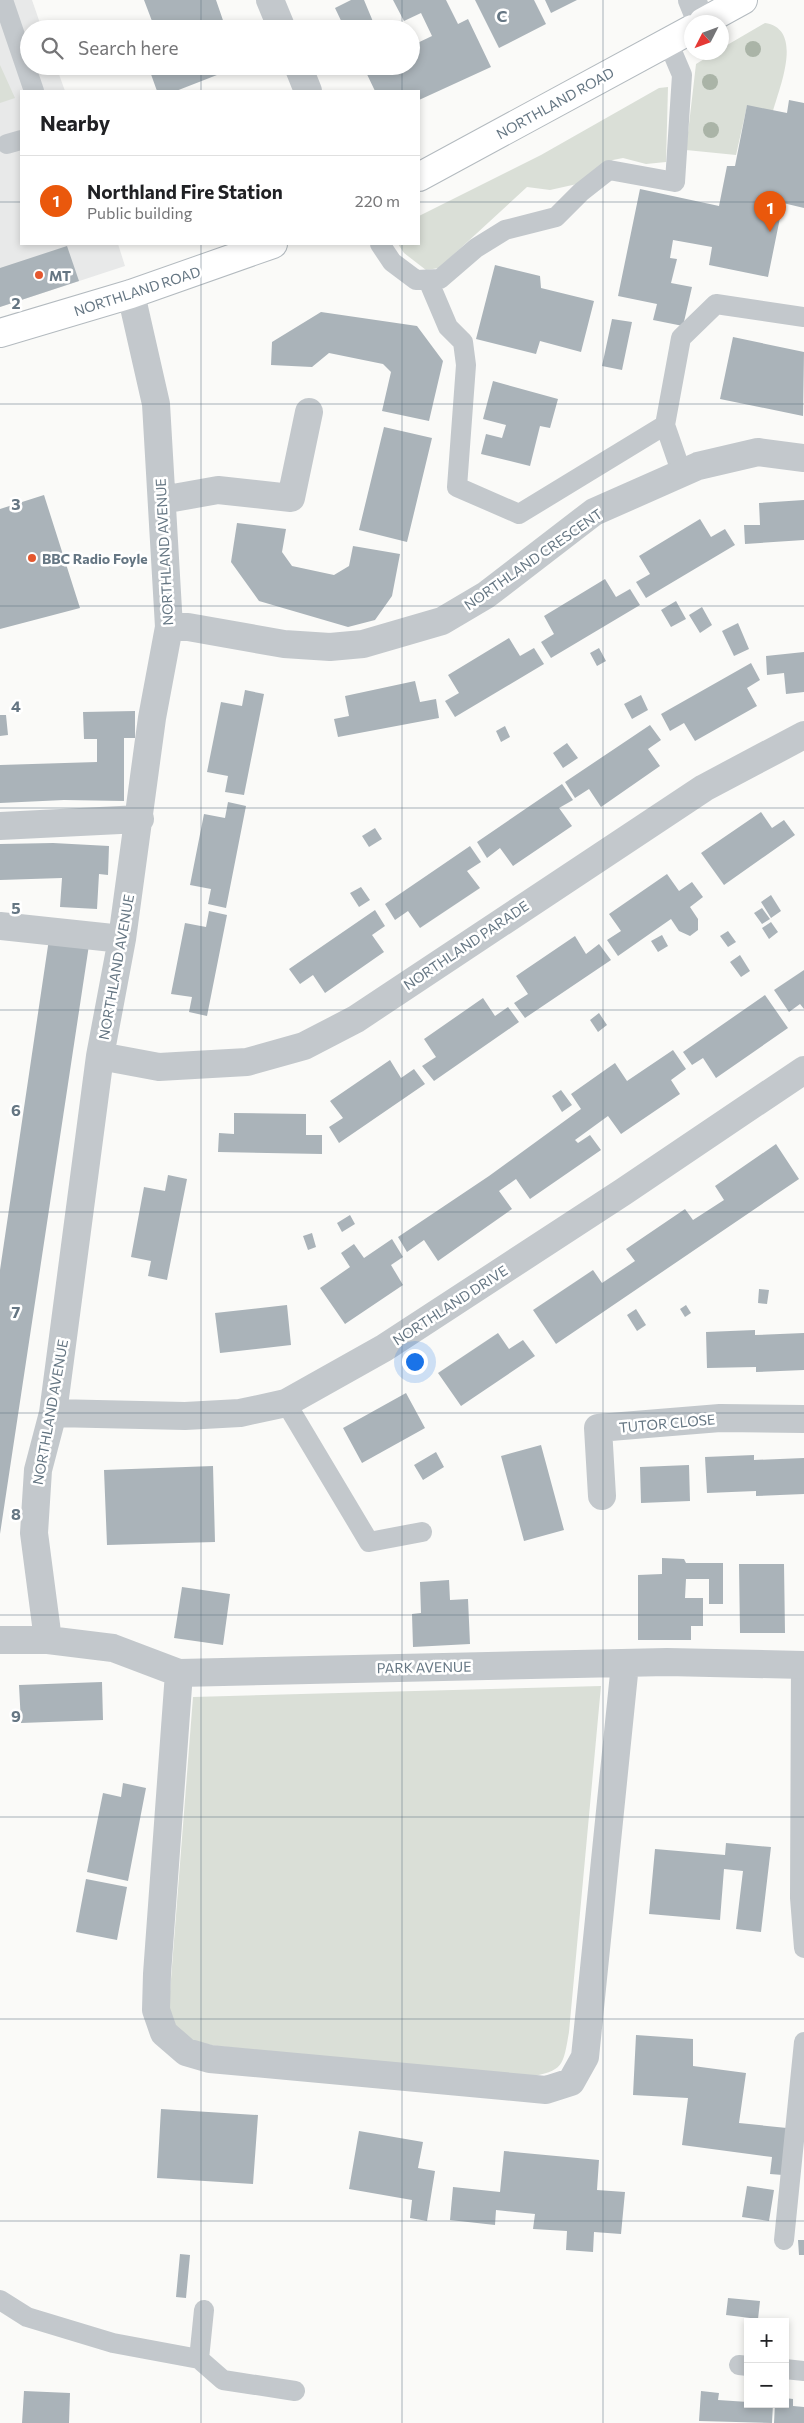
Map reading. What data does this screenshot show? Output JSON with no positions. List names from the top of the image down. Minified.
{"streets":{"main road":["NORTHLAND ROAD"],"street":["NORTHLAND AVENUE","NORTHLAND CRESCENT","NORTHLAND PARADE","NORTHLAND DRIVE","TUTOR CLOSE","PARK AVENUE"]},"crossings":[["NORTHLAND ROAD","NORTHLAND AVENUE"],["NORTHLAND AVENUE","NORTHLAND CRESCENT"],["NORTHLAND AVENUE","NORTHLAND PARADE"],["NORTHLAND AVENUE","NORTHLAND DRIVE"],["NORTHLAND AVENUE","PARK AVENUE"]],"places":["MT","BBC Radio Foyle"],"north":"bottom left","page":{"search":"Search here","heading":"Nearby","list":[{"mark":"1","name":"Northland Fire Station","note":"Public building","value":"220 m"}],"pins":"1","map_buttons":["+","−"]},"grid":{"columns":["C"],"rows":["2","3","4","5","6","7","8","9"]}}
